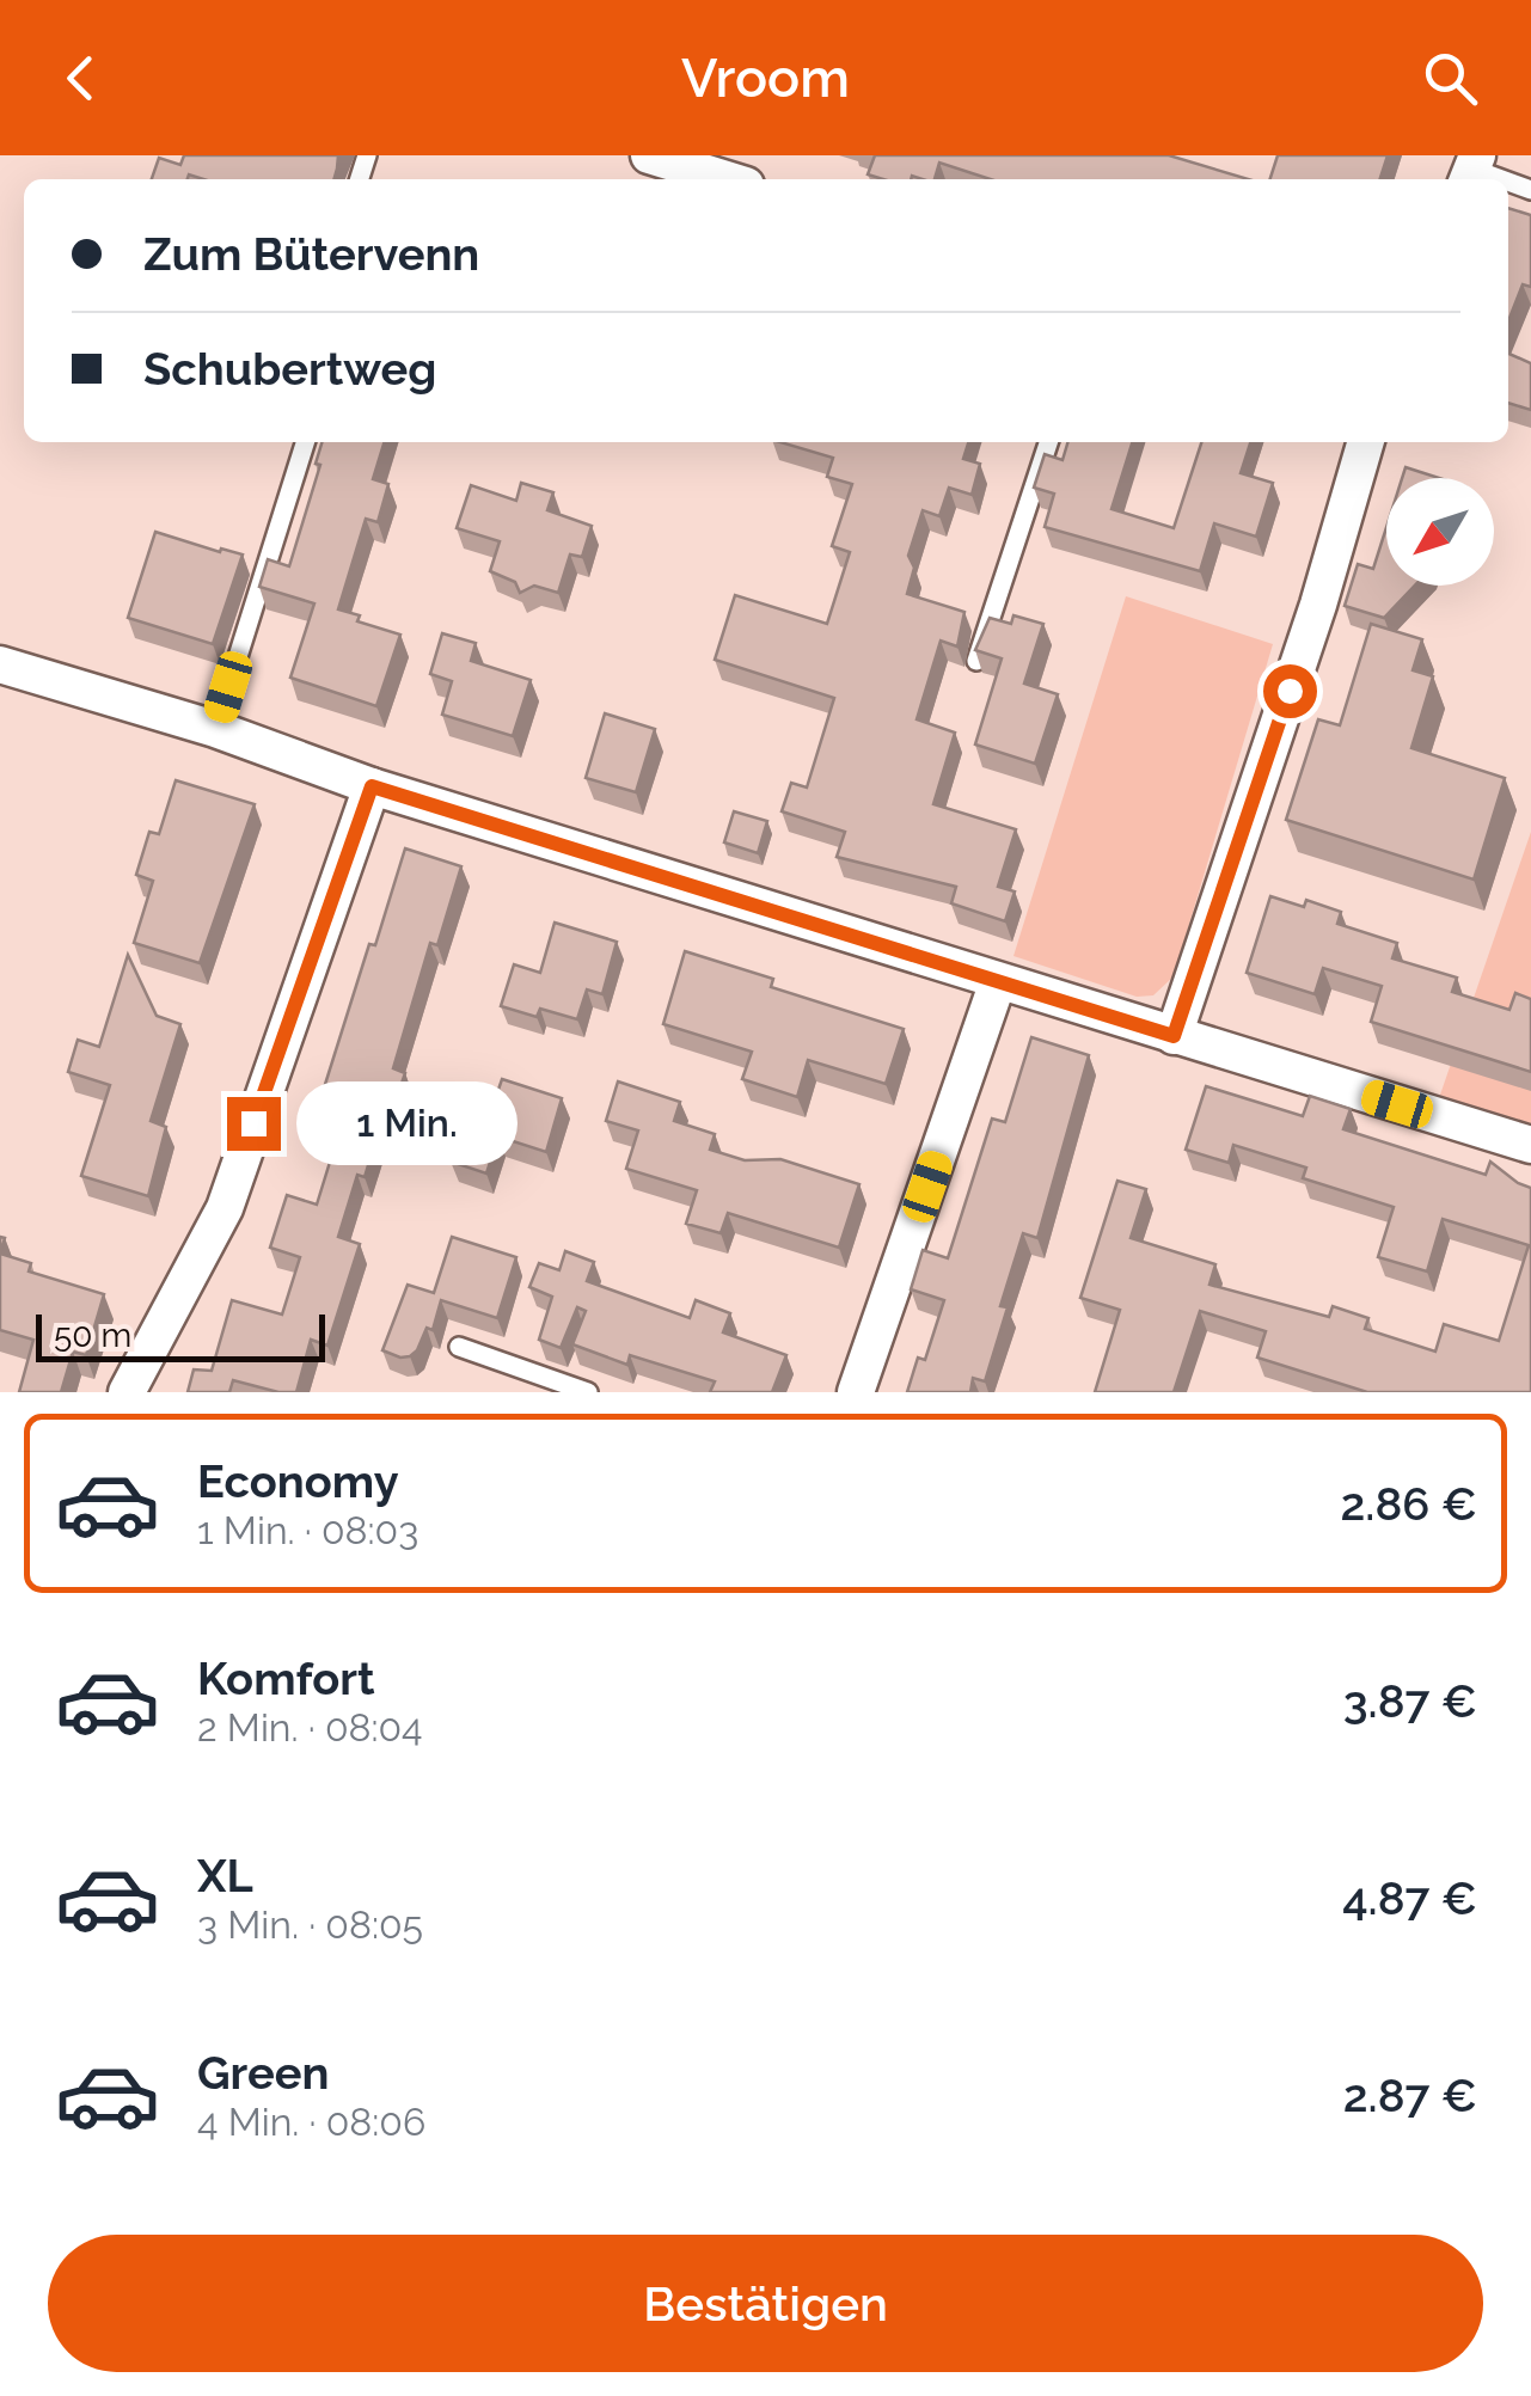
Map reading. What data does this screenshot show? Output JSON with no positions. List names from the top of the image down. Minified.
{"scale_bar":"50 m","north":"bottom left","page":{"header":"Vroom","banner":["Zum Bütervenn","Schubertweg"],"bubble":"1 Min.","scale":"50 m","list":[{"name":"Economy","note":"1 Min. · 08:03","value":"2.86 €"},{"name":"Komfort","note":"2 Min. · 08:04","value":"3.87 €"},{"name":"XL","note":"3 Min. · 08:05","value":"4.87 €"},{"name":"Green","note":"4 Min. · 08:06","value":"2.87 €"}],"buttons":"Bestätigen"}}
